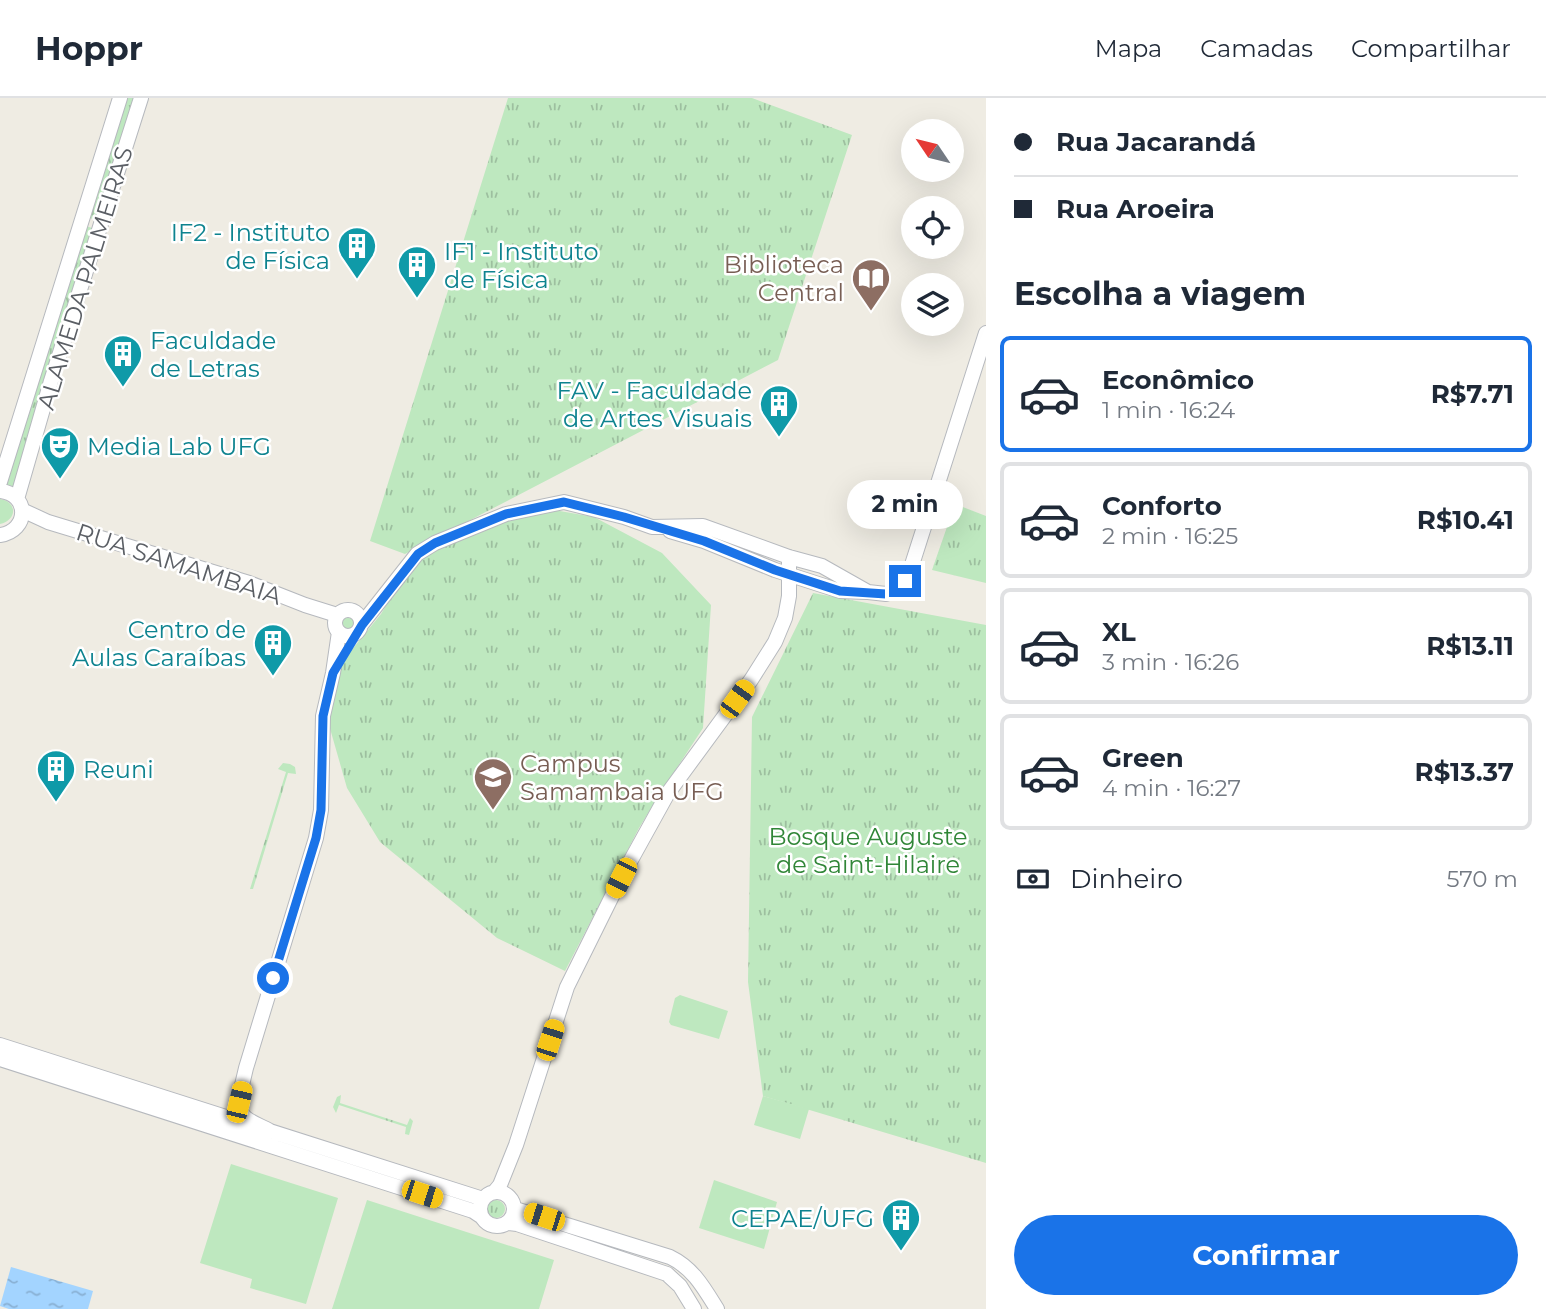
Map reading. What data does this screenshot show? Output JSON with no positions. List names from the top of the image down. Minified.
{"streets":{"street":["ALAMEDA PALMEIRAS","RUA SAMAMBAIA"]},"crossings":[["ALAMEDA PALMEIRAS","RUA SAMAMBAIA"]],"parks":["Bosque Auguste de Saint-Hilaire"],"places":{"building":["IF2 - Instituto de Física","IF1 - Instituto de Física","Faculdade de Letras","FAV - Faculdade de Artes Visuais","Centro de Aulas Caraíbas","Reuni","CEPAE/UFG"],"library":["Biblioteca Central"],"theatre":["Media Lab UFG"],"school or university":["Campus Samambaia UFG"]},"north":"top left","page":{"header":"Hoppr","nav":["Mapa","Camadas","Compartilhar"],"banner":["Rua Jacarandá","Rua Aroeira"],"heading":"Escolha a viagem","list":[{"name":"Econômico","note":"1 min · 16:24","value":"R$7.71"},{"name":"Conforto","note":"2 min · 16:25","value":"R$10.41"},{"name":"XL","note":"3 min · 16:26","value":"R$13.11"},{"name":"Green","note":"4 min · 16:27","value":"R$13.37"}],"bubble":"2 min","pay":["Dinheiro","570 m"],"buttons":"Confirmar"}}
